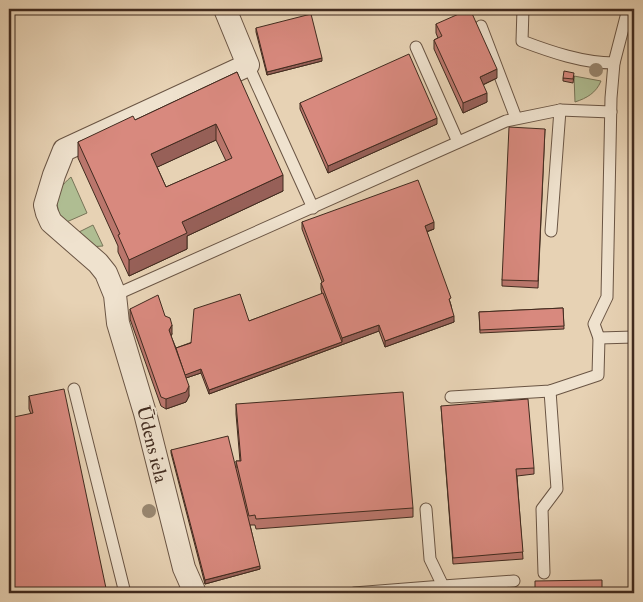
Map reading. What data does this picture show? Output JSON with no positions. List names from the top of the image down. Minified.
{"streets":{"street":["Ūdens iela"]}}
